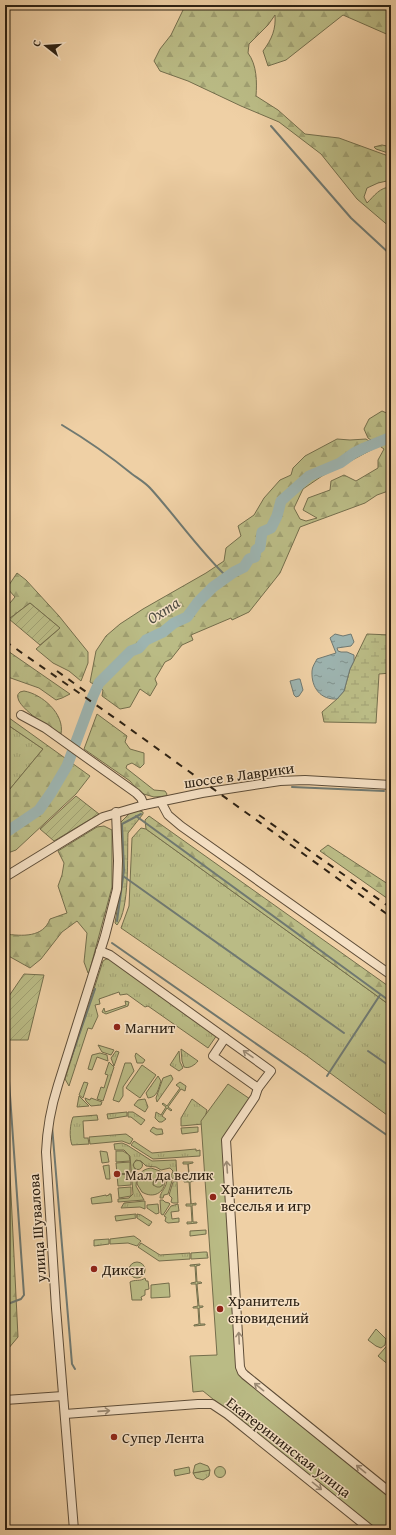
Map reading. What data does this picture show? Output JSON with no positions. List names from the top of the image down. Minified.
{"streets":{"street":["шоссе в Лаврики","улица Шувалова","Екатерининская улица"]},"crossings":[["шоссе в Лаврики","улица Шувалова"],["улица Шувалова","Екатерининская улица"]],"water":["Охта"],"places":["Магнит","Мал да велик","Хранитель веселья и игр","Дикси","Хранитель сновидений","Супер Лента"],"north":"left"}
